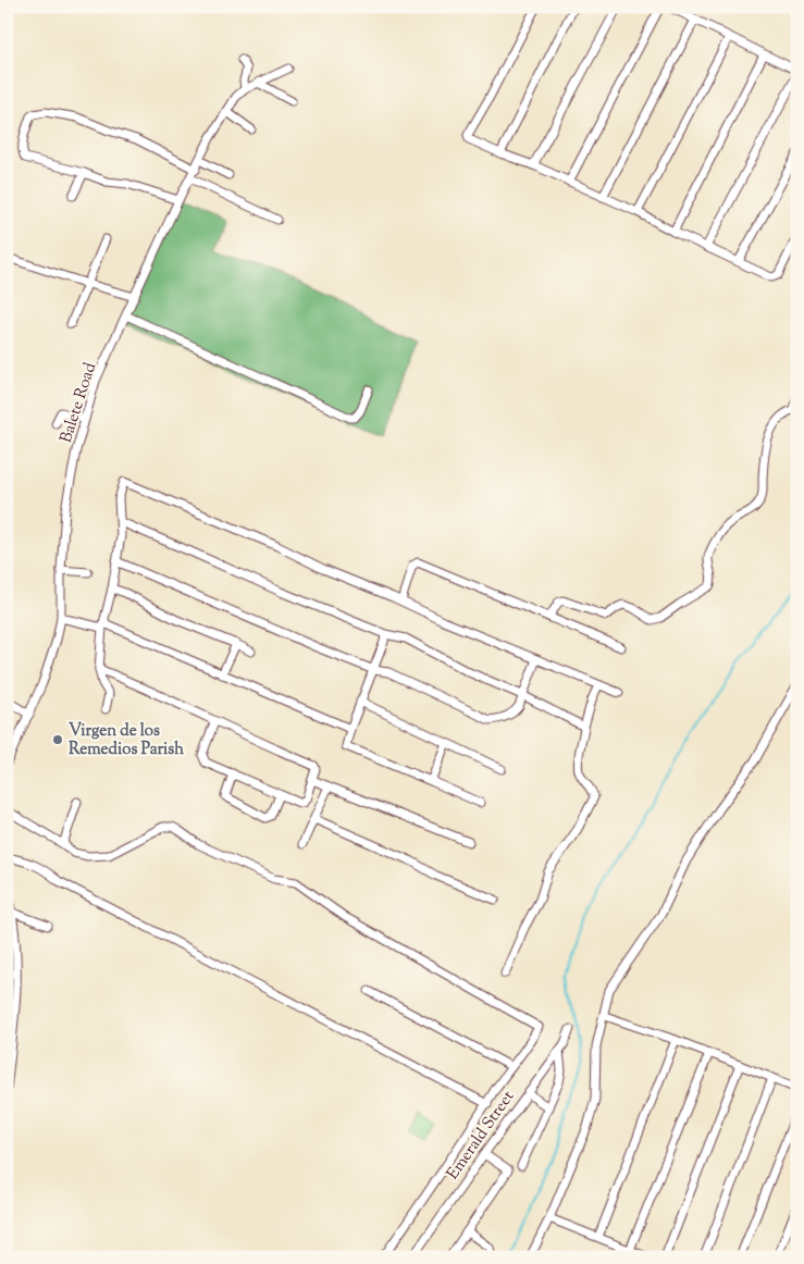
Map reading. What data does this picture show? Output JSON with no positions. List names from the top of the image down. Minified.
{"streets":{"street":["Balete Road","Emerald Street"]},"places":["Virgen de los Remedios Parish"]}
